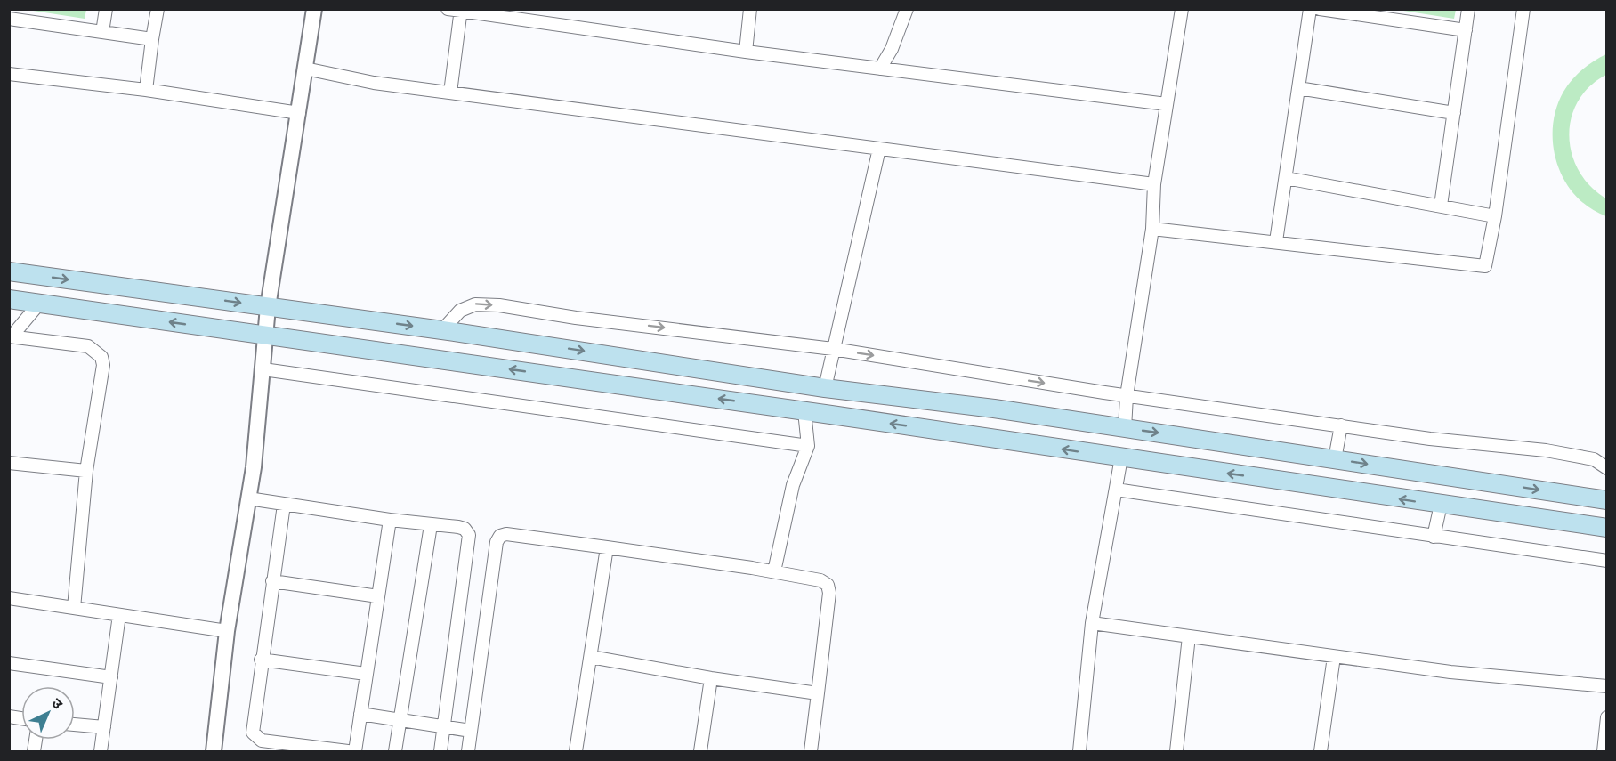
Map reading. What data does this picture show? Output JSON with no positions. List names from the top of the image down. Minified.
{"north":"top right"}
